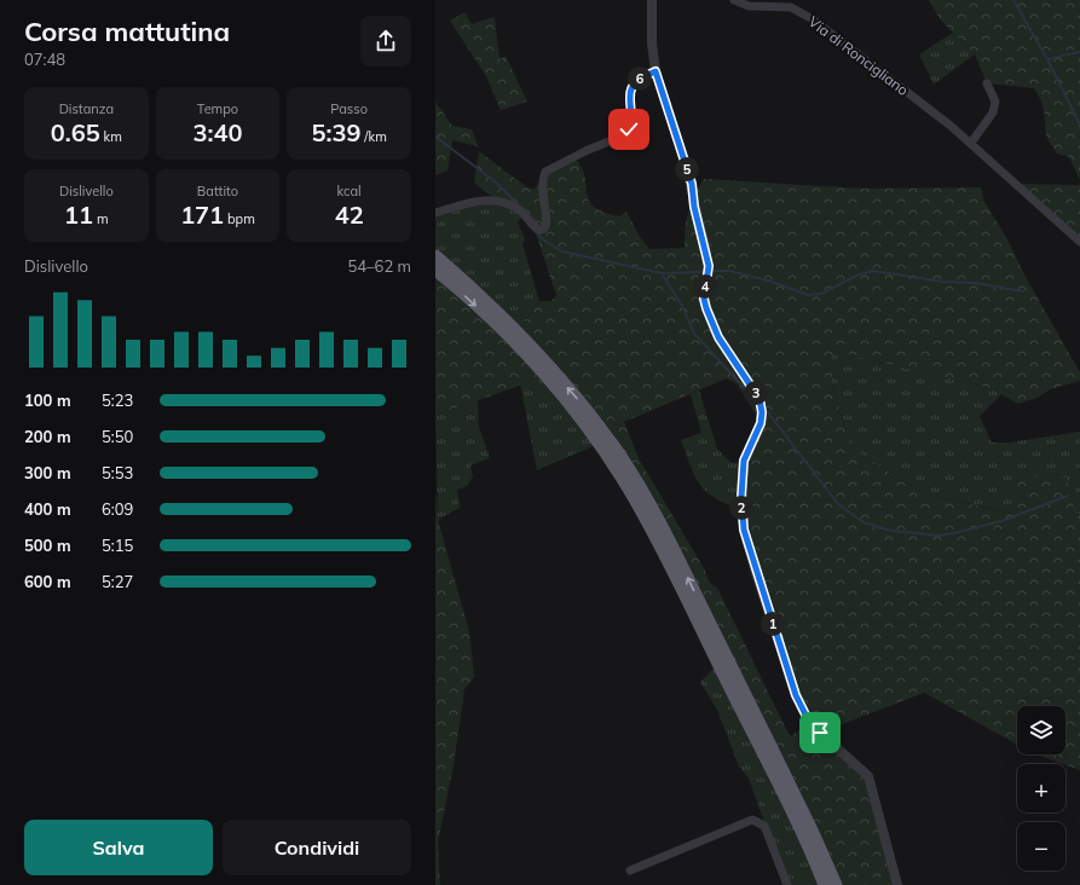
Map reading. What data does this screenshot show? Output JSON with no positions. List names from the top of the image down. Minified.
{"streets":{"street":["Via di Roncigliano"]},"page":{"heading":["Corsa mattutina","07:48"],"pins":["6","5","4","3","2","1"],"stats":[["Distanza","0.65 km"],["Tempo","3:40"],["Passo","5:39 /km"],["Dislivello","11 m"],["Battito","171 bpm"],["kcal","42"]],"chart":["Dislivello","54–62 m"],"list":[{"name":"100 m","note":"5:23"},{"name":"200 m","note":"5:50"},{"name":"300 m","note":"5:53"},{"name":"400 m","note":"6:09"},{"name":"500 m","note":"5:15"},{"name":"600 m","note":"5:27"}],"map_buttons":["+","−"],"buttons":["Salva","Condividi"]}}
